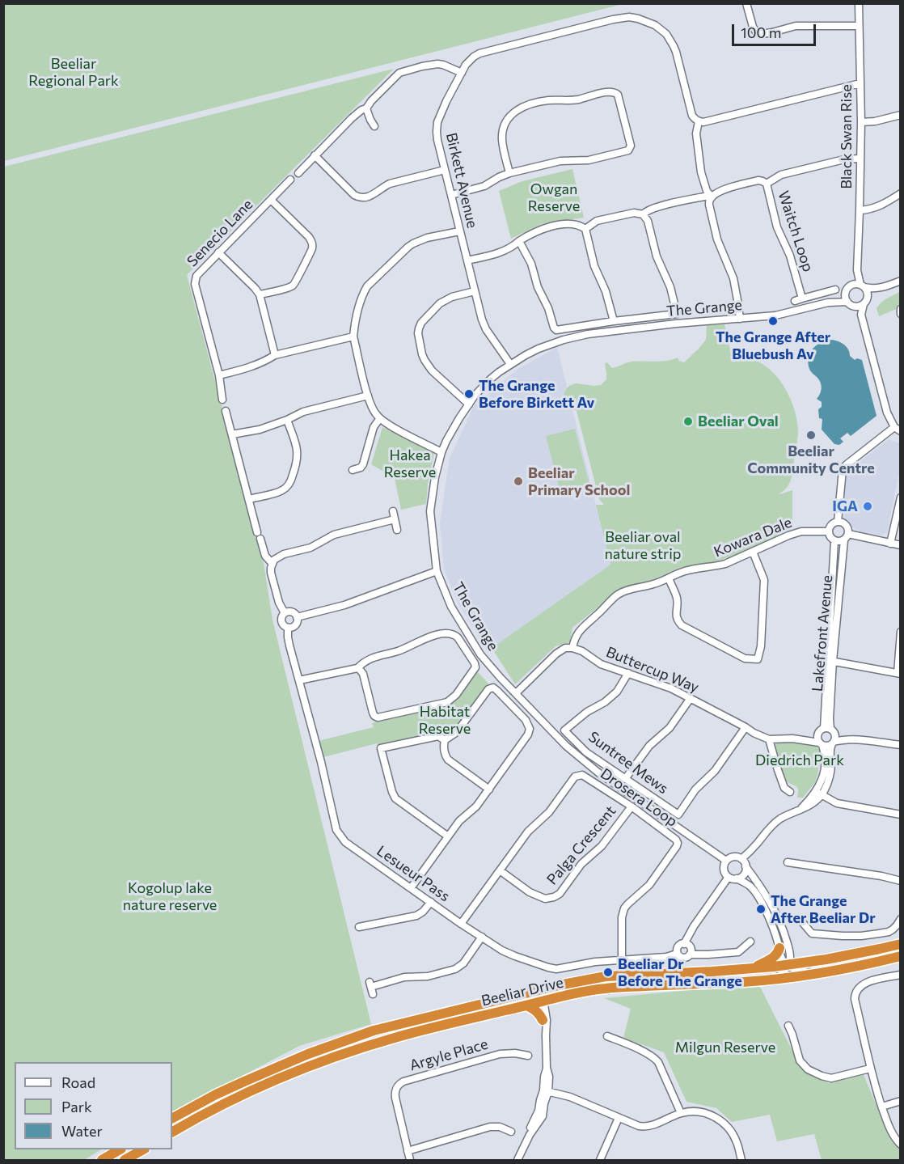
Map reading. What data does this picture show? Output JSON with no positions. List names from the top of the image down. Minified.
{"streets":{"highway":["Beeliar Drive"],"street":["Black Swan Rise","Birkett Avenue","Waitch Loop","Senecio Lane","The Grange","Kowara Dale","Lakefront Avenue","Buttercup Way","Suntree Mews","Drosera Loop","Palga Crescent","Lesueur Pass","Argyle Place"]},"crossings":[["Black Swan Rise","The Grange"],["Birkett Avenue","The Grange"],["Kowara Dale","Lakefront Avenue"],["Kowara Dale","Buttercup Way"],["Lakefront Avenue","Buttercup Way"],["Buttercup Way","Suntree Mews"],["Drosera Loop","Palga Crescent"],["Drosera Loop","Lesueur Pass"]],"parks":["Beeliar Regional Park","Owgan Reserve","Hakea Reserve","Beeliar oval nature strip","Habitat Reserve","Diedrich Park","Kogolup lake nature reserve","Milgun Reserve"],"places":["The Grange After Bluebush Av","The Grange Before Birkett Av","Beeliar Oval","Beeliar Community Centre","Beeliar Primary School","IGA","The Grange After Beeliar Dr","Beeliar Dr Before The Grange"],"legend":["Road","Park","Water"],"scale_bar":"100 m"}
